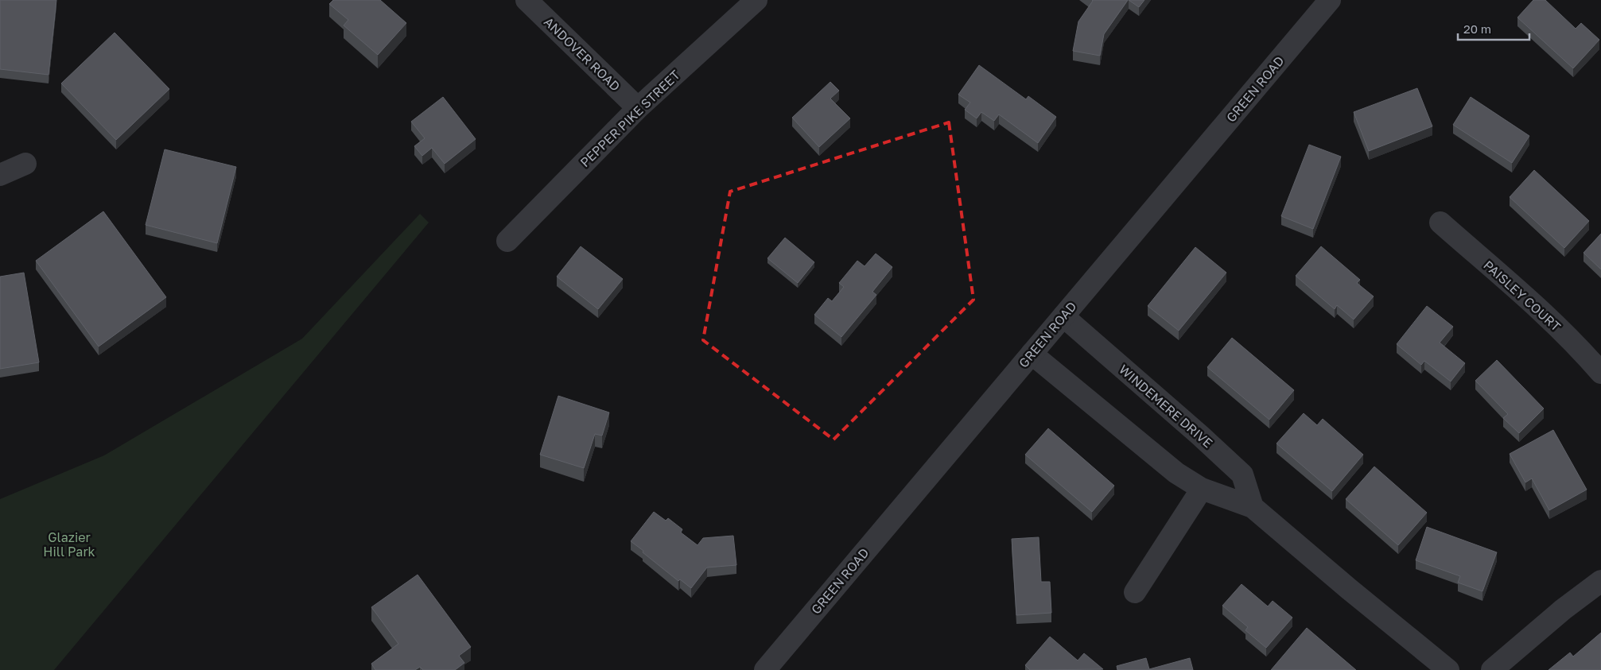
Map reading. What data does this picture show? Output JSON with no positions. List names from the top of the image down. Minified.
{"streets":{"street":["ANDOVER ROAD","GREEN ROAD","PEPPER PIKE STREET","PAISLEY COURT","WINDEMERE DRIVE"]},"crossings":[["ANDOVER ROAD","PEPPER PIKE STREET"],["GREEN ROAD","WINDEMERE DRIVE"]],"parks":["Glazier Hill Park"],"scale_bar":"20 m"}
